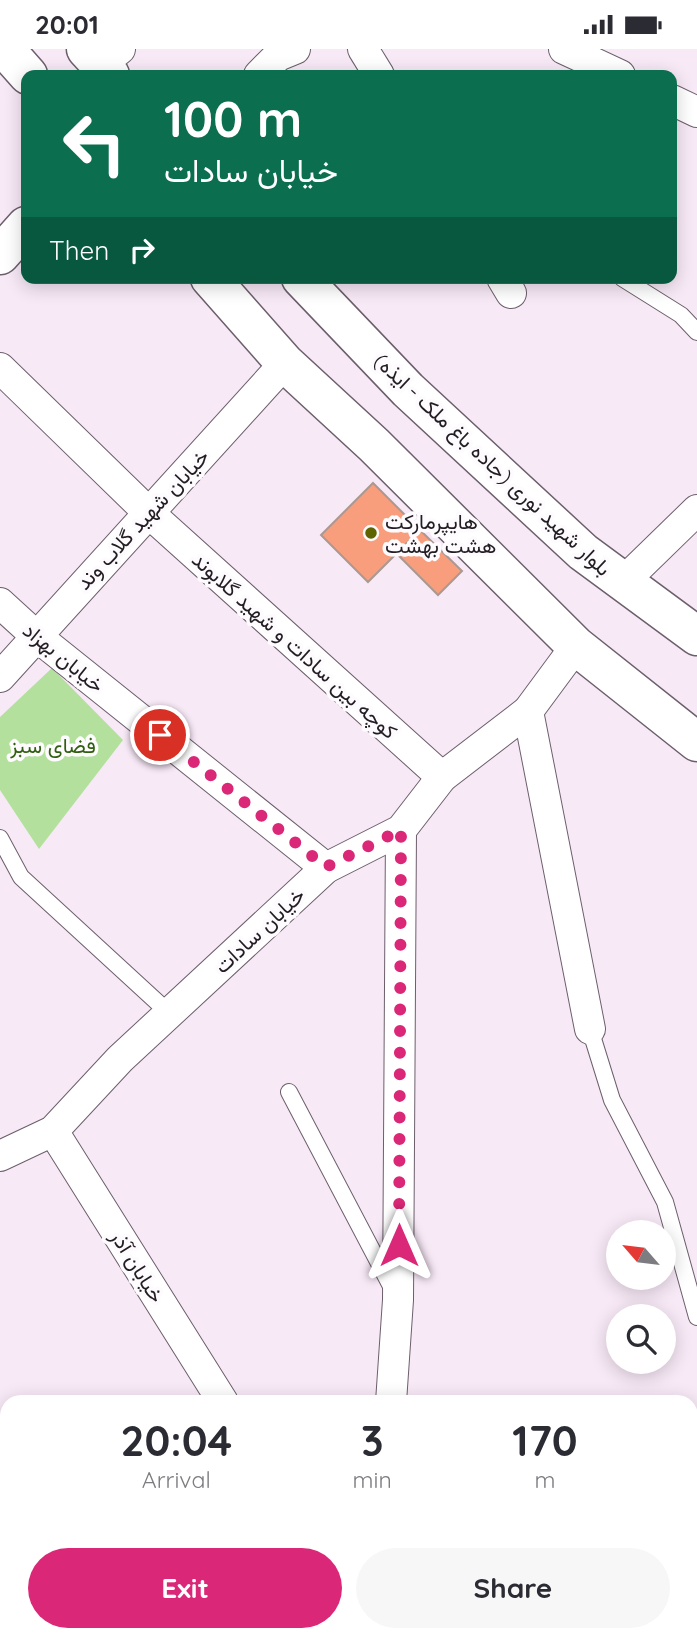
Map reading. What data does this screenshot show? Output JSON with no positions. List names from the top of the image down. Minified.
{"streets":{"main road":["بلوار شهید نوری (جاده باغ ملک - ایذه)"],"street":["خیابان شهید گلاب وند","کوچه بین سادات و شهید گلابوند","خیابان بهزاد","خیابان سادات","خیابان آذر"]},"crossings":[["خیابان شهید گلاب وند","کوچه بین سادات و شهید گلابوند"],["خیابان شهید گلاب وند","خیابان بهزاد"],["کوچه بین سادات و شهید گلابوند","خیابان سادات"],["خیابان بهزاد","خیابان سادات"],["خیابان سادات","خیابان آذر"]],"parks":["فضای سبز"],"places":["هایپرمارکت هشت بهشت"],"north":"top left","page":{"status":"20:01","turn":["100 m","خیابان سادات"],"then":"Then","eta":["20:04","Arrival","3","min","170","m"],"buttons":["Exit","Share"]}}
